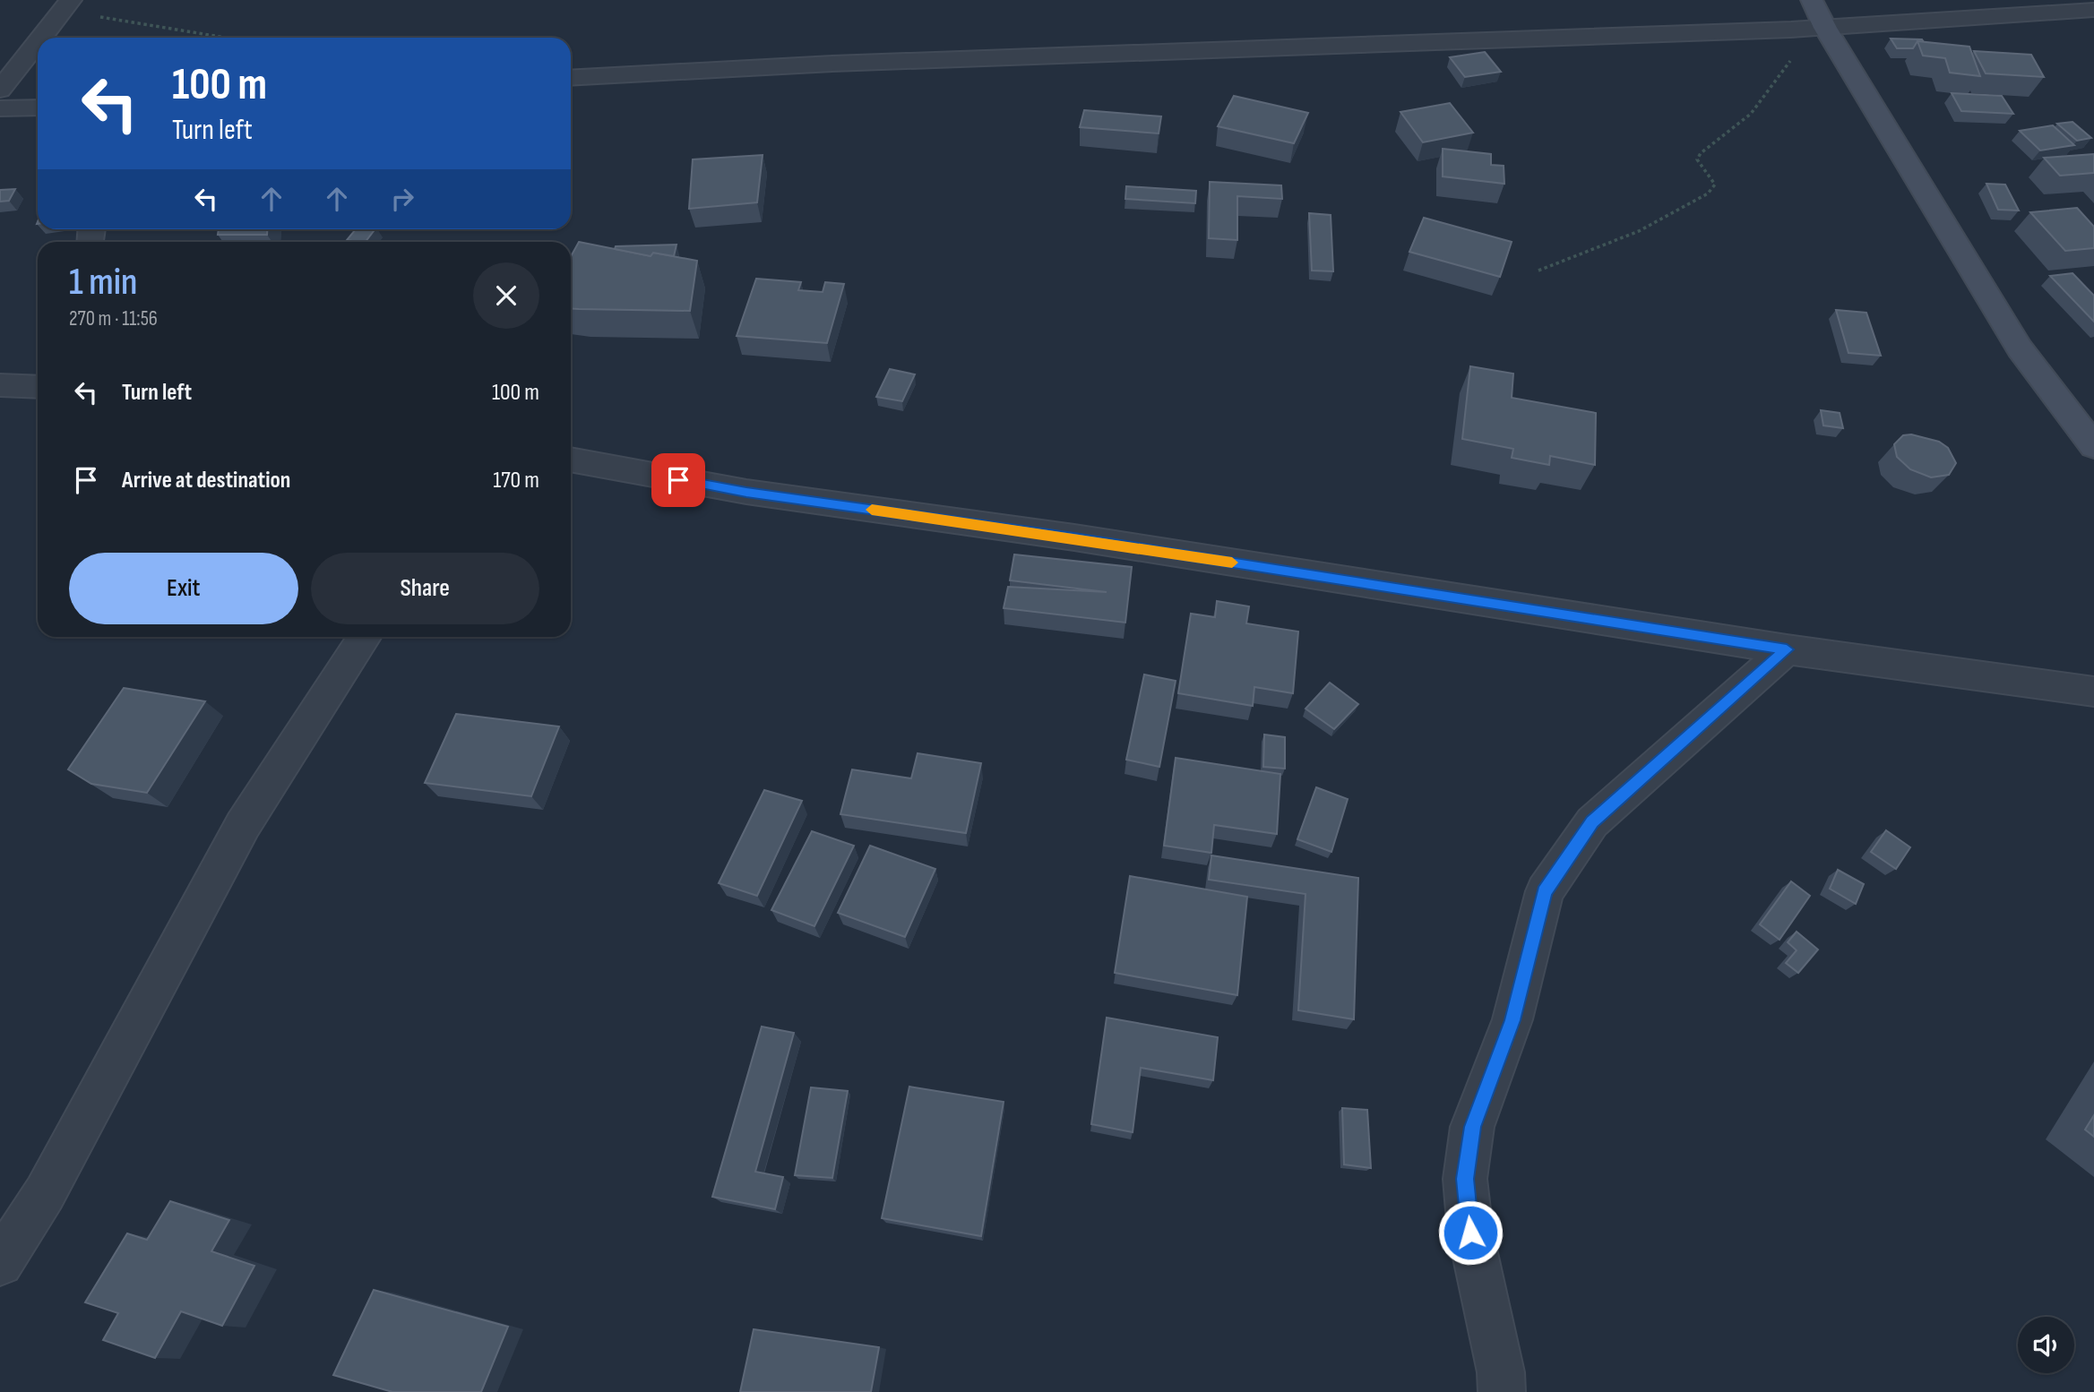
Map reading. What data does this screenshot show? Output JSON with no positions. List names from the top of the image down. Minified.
{"page":{"turn":["100 m","Turn left"],"heading":["1 min","270 m · 11:56"],"list":[{"name":"Turn left","value":"100 m"},{"name":"Arrive at destination","value":"170 m"}],"buttons":["Exit","Share"]}}
